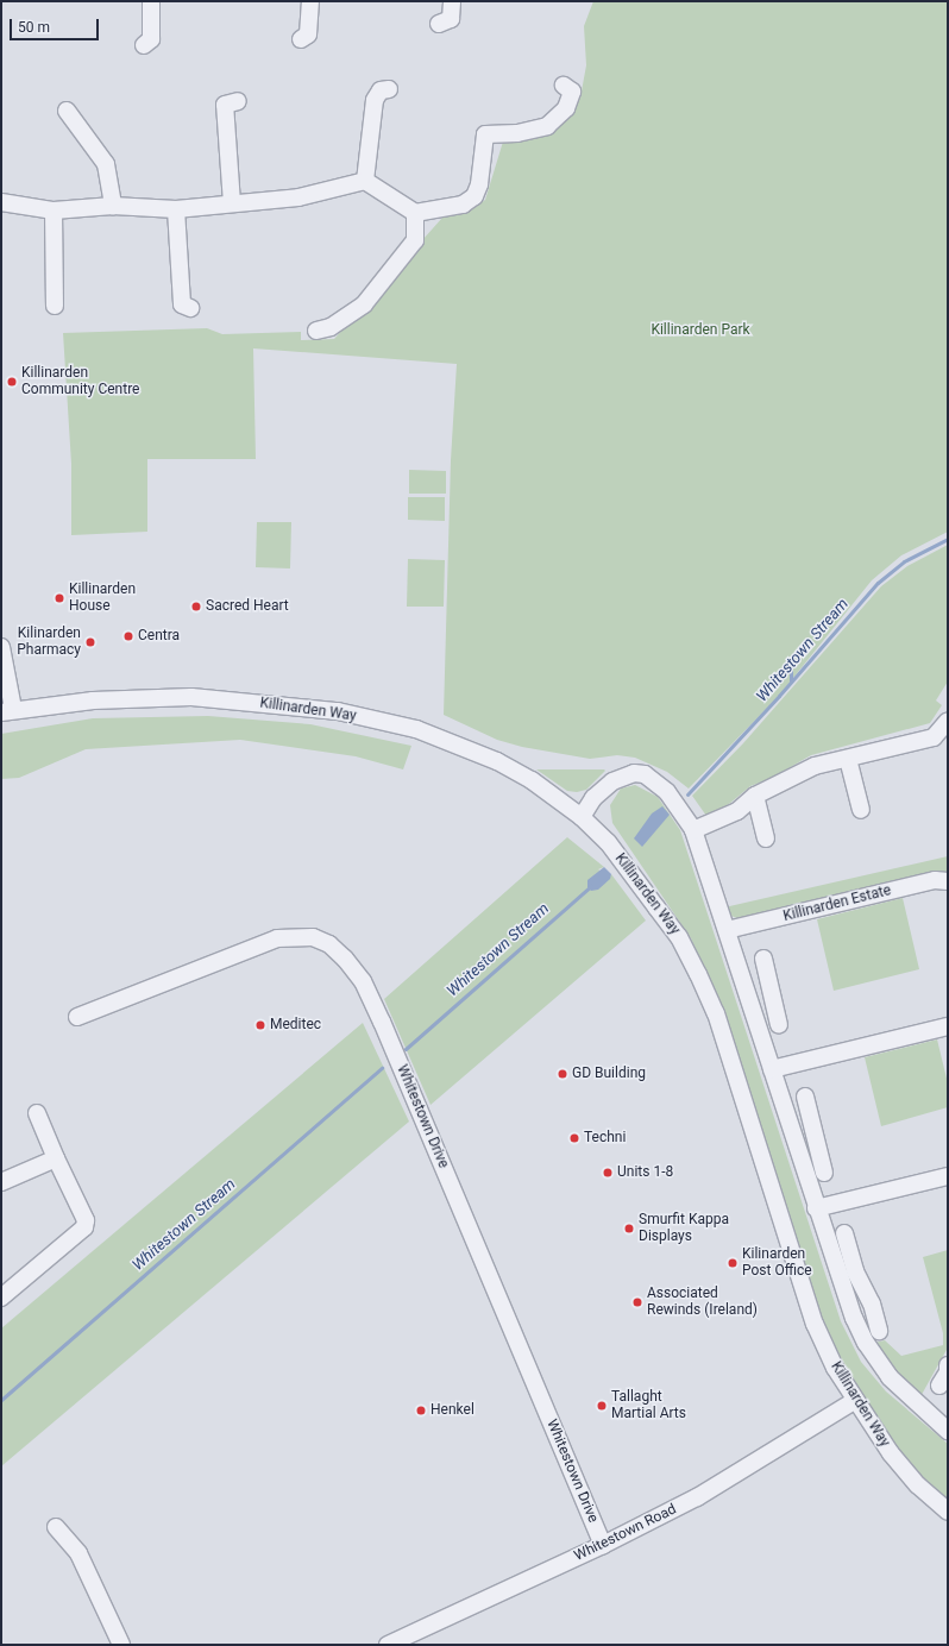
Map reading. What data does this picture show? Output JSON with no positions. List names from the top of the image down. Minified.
{"streets":{"street":["Killinarden Way","Killinarden Estate","Whitestown Drive","Whitestown Road"]},"crossings":[["Killinarden Way","Whitestown Road"],["Whitestown Drive","Whitestown Road"]],"water":["Whitestown Stream"],"parks":["Killinarden Park"],"places":["Killinarden Community Centre","Killinarden House","Sacred Heart","Centra","Kilinarden Pharmacy","Meditec","GD Building","Techni","Units 1-8","Smurfit Kappa Displays","Kilinarden Post Office","Associated Rewinds (Ireland)","Tallaght Martial Arts","Henkel"],"scale_bar":"50 m"}
